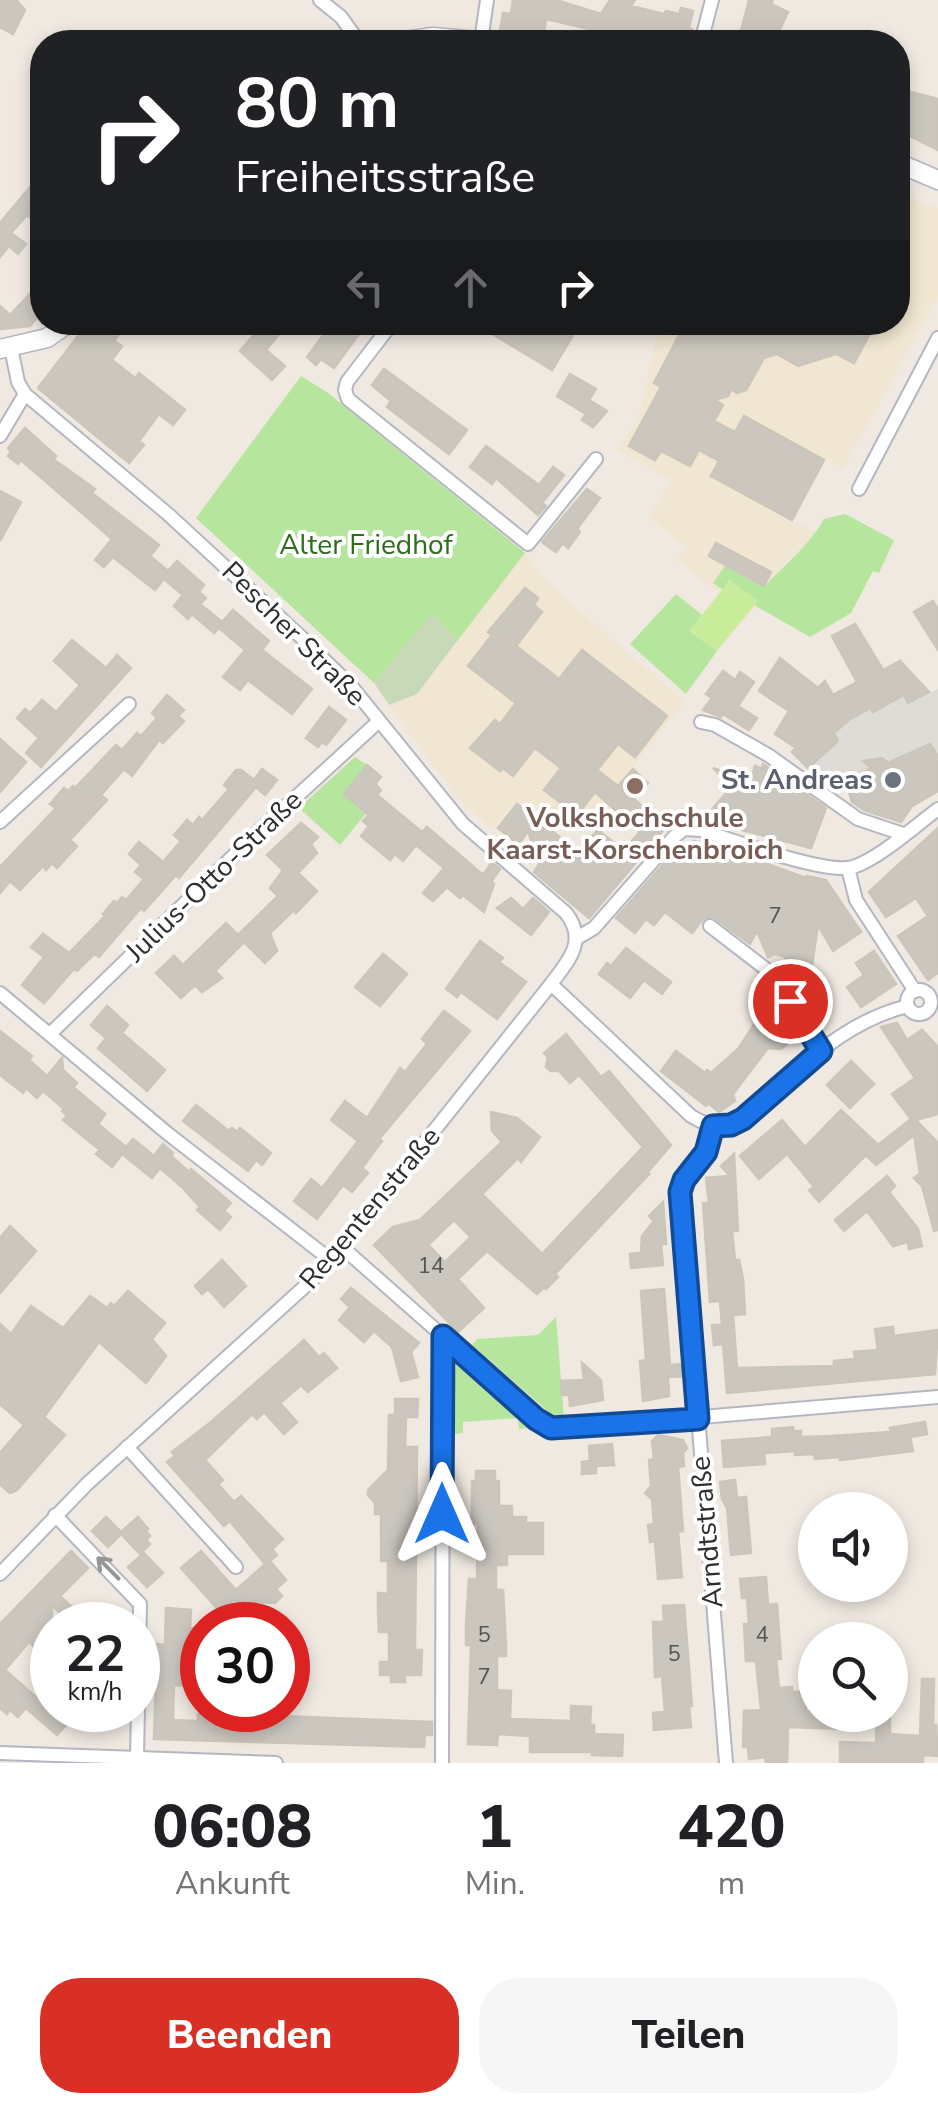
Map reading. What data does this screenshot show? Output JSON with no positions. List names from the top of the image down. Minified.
{"streets":{"street":["Pescher Straße","Julius-Otto-Straße","Regentenstraße","Arndtstraße"]},"crossings":[["Pescher Straße","Julius-Otto-Straße"],["Pescher Straße","Regentenstraße"]],"parks":["Alter Friedhof"],"places":["St. Andreas","Volkshochschule Kaarst-Korschenbroich"],"house_numbers":["7","14","5","4","5","7"],"page":{"turn":["80 m","Freiheitsstraße"],"speed":"22 km/h","limit":"30","eta":["06:08","Ankunft","1","Min.","420","m"],"buttons":["Beenden","Teilen"]}}
